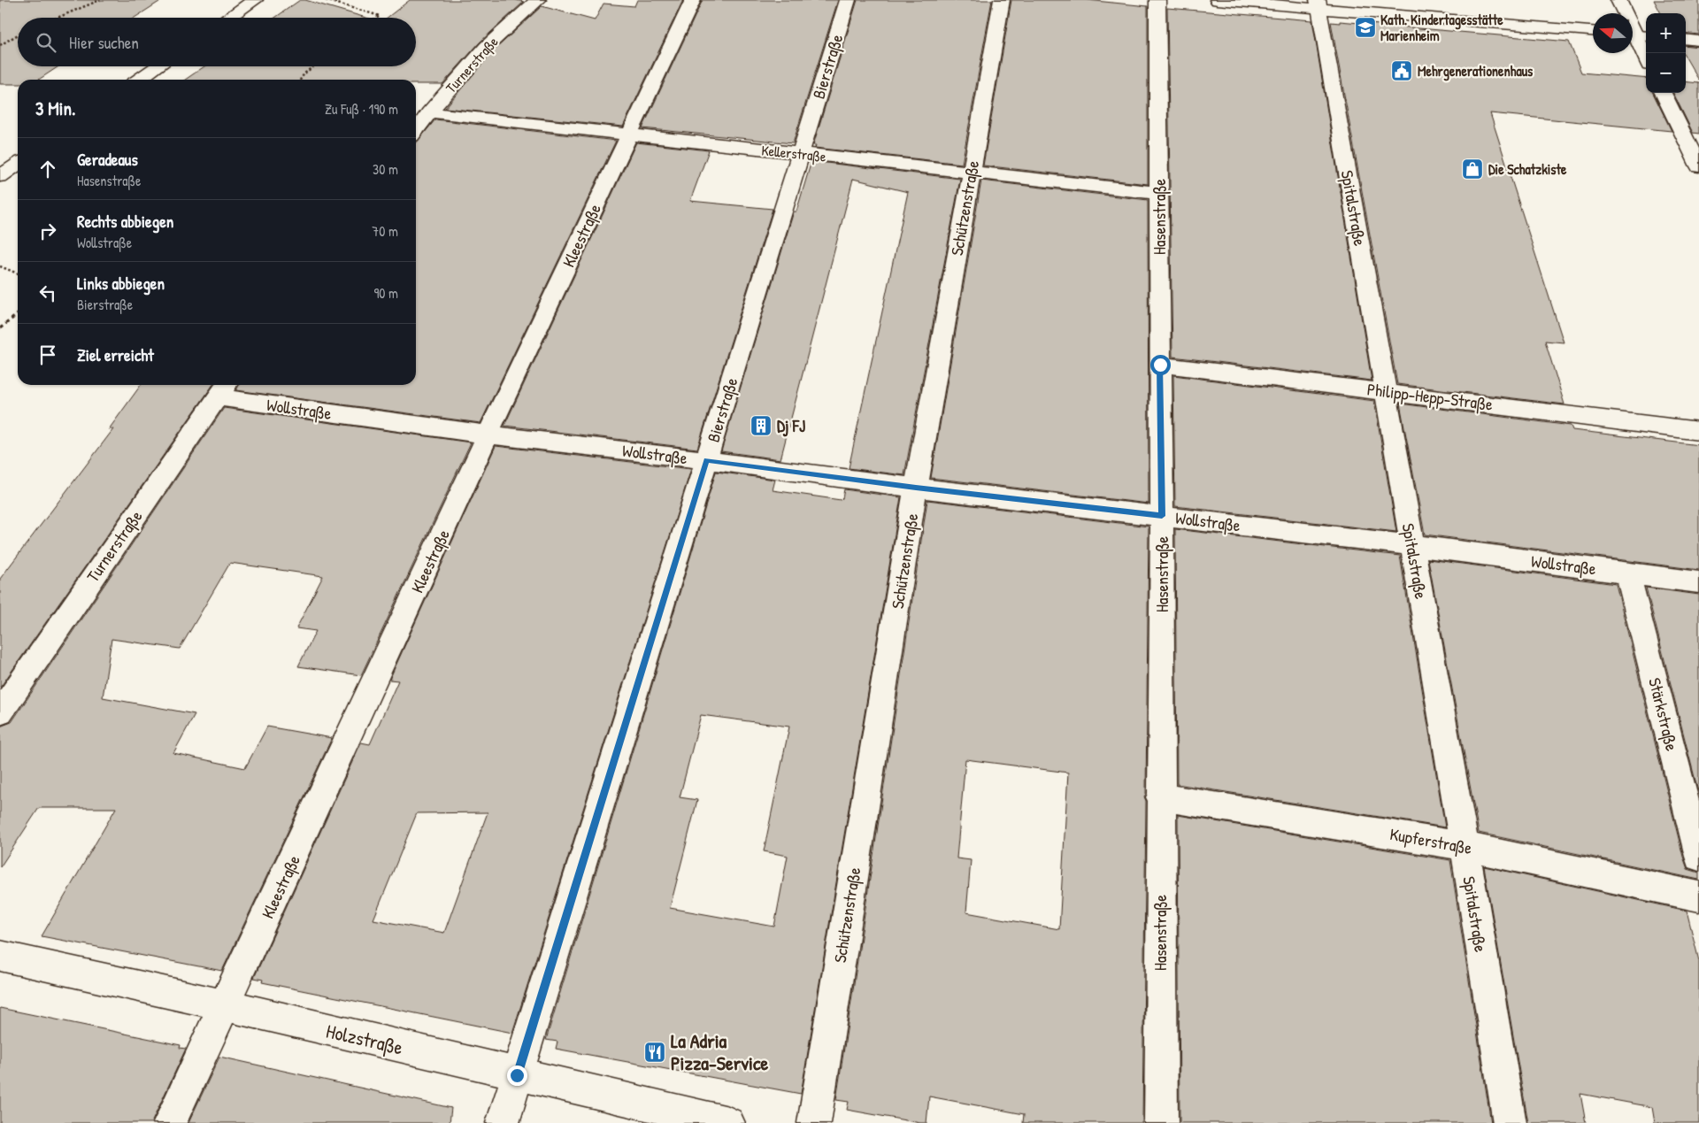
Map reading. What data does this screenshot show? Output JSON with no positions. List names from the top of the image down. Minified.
{"streets":{"street":["Turnerstraße","Bierstraße","Kellerstraße","Schützenstraße","Spitalstraße","Hasenstraße","Kleestraße","Philipp-Hepp-Straße","Wollstraße","Stärkstraße","Kupferstraße","Holzstraße"]},"crossings":[["Turnerstraße","Kellerstraße"],["Turnerstraße","Wollstraße"],["Bierstraße","Kellerstraße"],["Bierstraße","Wollstraße"],["Bierstraße","Holzstraße"],["Kellerstraße","Schützenstraße"],["Kellerstraße","Hasenstraße"],["Kellerstraße","Kleestraße"],["Schützenstraße","Wollstraße"],["Spitalstraße","Philipp-Hepp-Straße"],["Spitalstraße","Wollstraße"],["Spitalstraße","Kupferstraße"],["Hasenstraße","Philipp-Hepp-Straße"],["Hasenstraße","Wollstraße"],["Hasenstraße","Kupferstraße"],["Kleestraße","Wollstraße"],["Kleestraße","Holzstraße"],["Wollstraße","Stärkstraße"]],"places":{"school or university":["Kath. Kindertagesstätte Marienheim"],"public building":["Mehrgenerationenhaus"],"shop":["Die Schatzkiste"],"building":["Dj FJ"],"restaurant":["La Adria Pizza-Service"]},"north":"left","page":{"map_buttons":["+","−"],"search":"Hier suchen","heading":["3 Min.","Zu Fuß · 190 m"],"list":[["Geradeaus","Hasenstraße","30 m"],["Rechts abbiegen","Wollstraße","70 m"],["Links abbiegen","Bierstraße","90 m"],"Ziel erreicht"]}}
